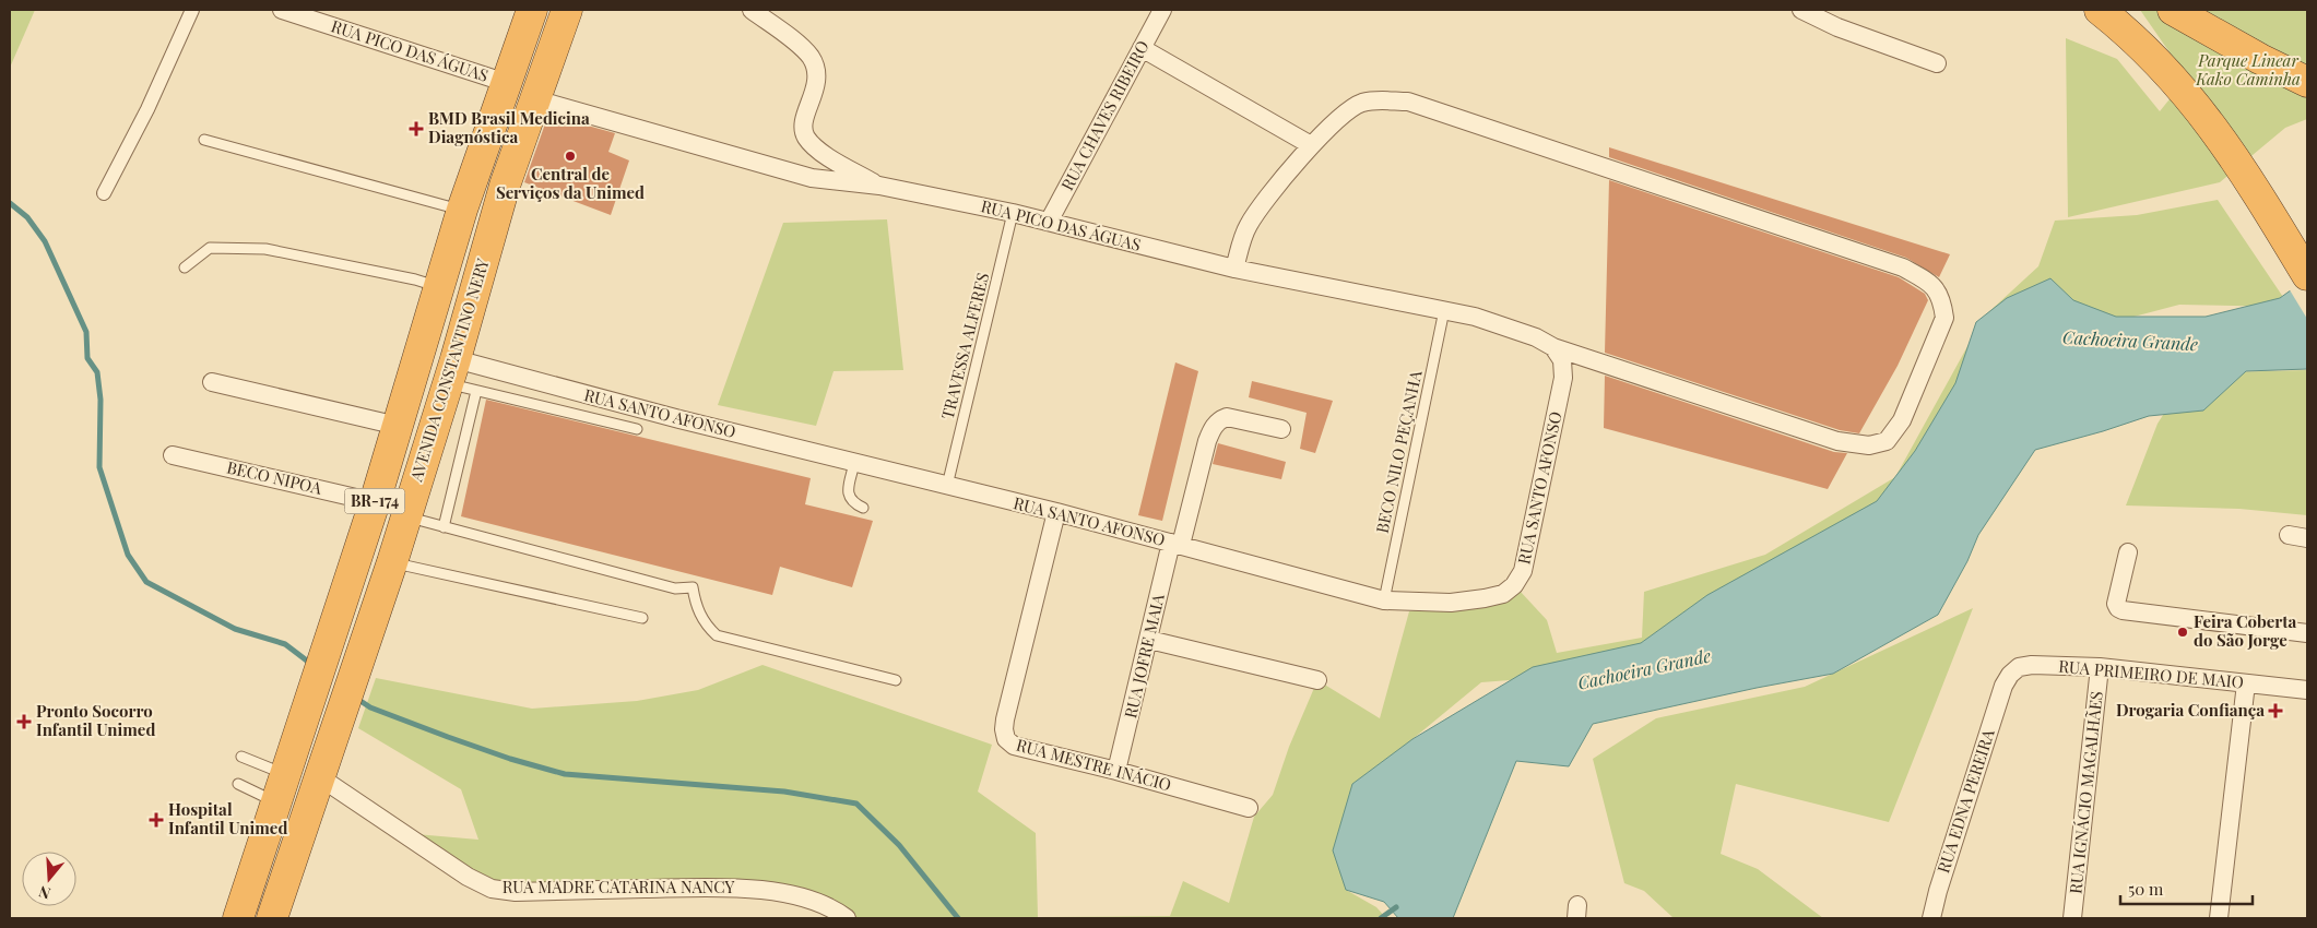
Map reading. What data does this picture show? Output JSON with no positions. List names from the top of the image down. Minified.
{"streets":{"highway":["AVENIDA CONSTANTINO NERY","BR-174"],"street":["RUA PICO DAS ÁGUAS","RUA CHAVES RIBEIRO","RUA SANTO AFONSO","BECO NIPOA","RUA JOFRE MAIA","RUA PRIMEIRO DE MAIO","RUA MESTRE INÁCIO","RUA IGNÁCIO MAGALHÃES","RUA EDNA PEREIRA","RUA MADRE CATARINA NANCY"],"lane":["TRAVESSA ALFERES","BECO NILO PEÇANHA"]},"crossings":[["RUA PICO DAS ÁGUAS","RUA CHAVES RIBEIRO"],["RUA PICO DAS ÁGUAS","TRAVESSA ALFERES"],["RUA PICO DAS ÁGUAS","AVENIDA CONSTANTINO NERY"],["RUA PICO DAS ÁGUAS","RUA SANTO AFONSO"],["RUA PICO DAS ÁGUAS","BECO NILO PEÇANHA"],["TRAVESSA ALFERES","RUA SANTO AFONSO"],["AVENIDA CONSTANTINO NERY","RUA SANTO AFONSO"],["AVENIDA CONSTANTINO NERY","BECO NIPOA"],["AVENIDA CONSTANTINO NERY","RUA MADRE CATARINA NANCY"],["RUA SANTO AFONSO","BECO NILO PEÇANHA"],["RUA SANTO AFONSO","RUA JOFRE MAIA"],["RUA SANTO AFONSO","RUA MESTRE INÁCIO"],["RUA JOFRE MAIA","RUA MESTRE INÁCIO"],["RUA PRIMEIRO DE MAIO","RUA IGNÁCIO MAGALHÃES"],["RUA PRIMEIRO DE MAIO","RUA EDNA PEREIRA"]],"water":["Cachoeira Grande"],"parks":["Parque Linear Kako Caminha"],"places":{"health":["BMD Brasil Medicina Diagnóstica","Drogaria Confiança","Pronto Socorro Infantil Unimed","Hospital Infantil Unimed"],"other":["Central de Serviços da Unimed","Feira Coberta do São Jorge"]},"scale_bar":"50 m","north":"bottom"}
